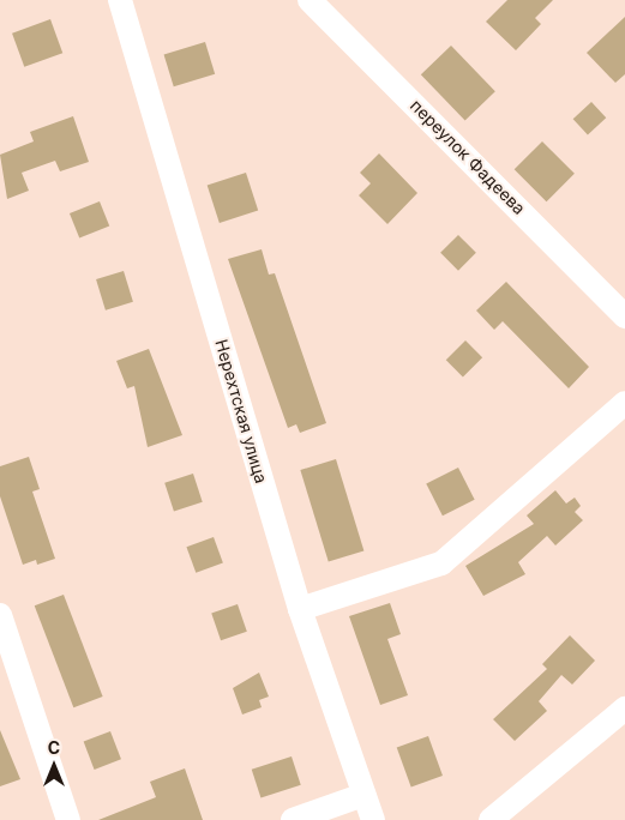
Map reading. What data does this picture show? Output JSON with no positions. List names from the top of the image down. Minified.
{"streets":{"street":["переулок Фадеева","Нерехтская улица"]},"north":"top"}
